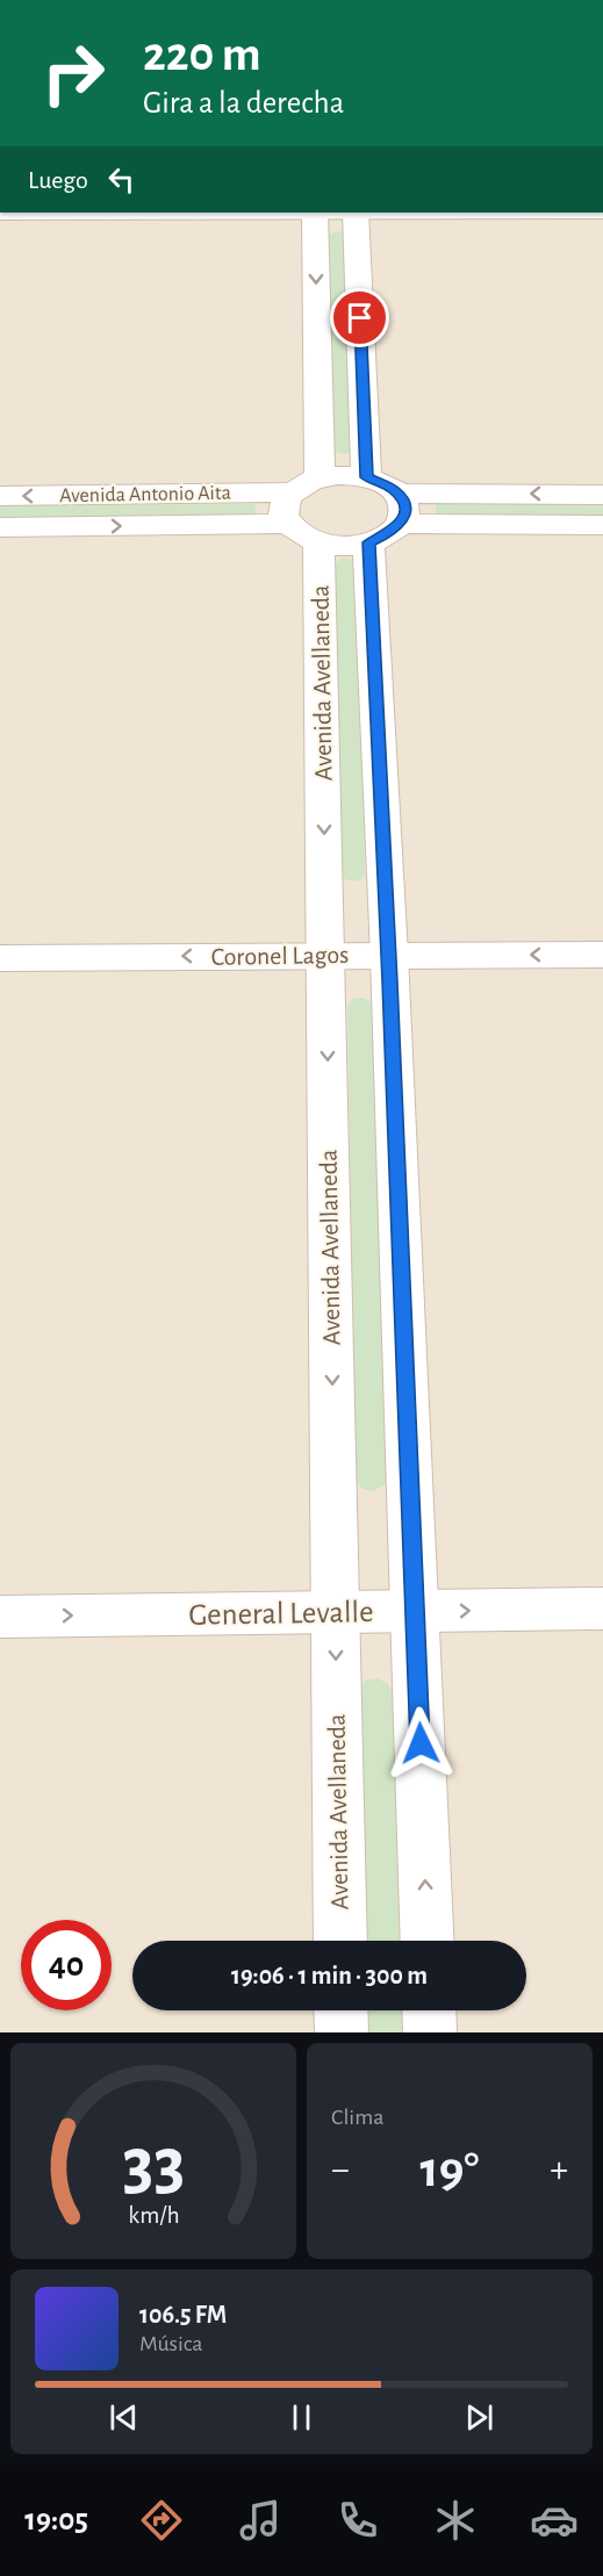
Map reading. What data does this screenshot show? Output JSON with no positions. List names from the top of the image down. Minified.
{"streets":{"street":["Avenida Antonio Aita","Avenida Avellaneda","Coronel Lagos","General Levalle"]},"crossings":[["Avenida Antonio Aita","Avenida Avellaneda"],["Avenida Avellaneda","Coronel Lagos"],["Avenida Avellaneda","General Levalle"]],"one_way":["Coronel Lagos","General Levalle"],"page":{"turn":["220 m","Gira a la derecha"],"then":"Luego","limit":"40","trip":"19:06 · 1 min · 300 m","tile":"Clima","heat":["−","19°","+"],"song":["106.5 FM","Música"],"tabs":"19:05","gauge":["33","km/h"]}}
